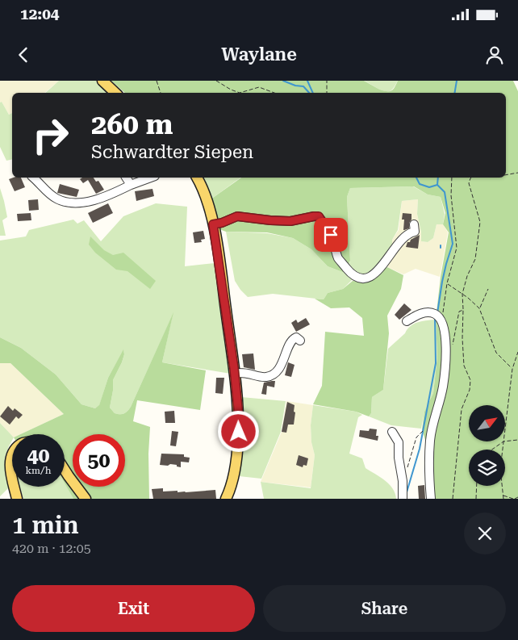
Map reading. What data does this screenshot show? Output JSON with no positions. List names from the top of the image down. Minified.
{"north":"top right","page":{"status":"12:04","header":"Waylane","turn":["260 m","Schwardter Siepen"],"speed":"40 km/h","limit":"50","heading":["1 min","420 m · 12:05"],"buttons":["Exit","Share"]}}
